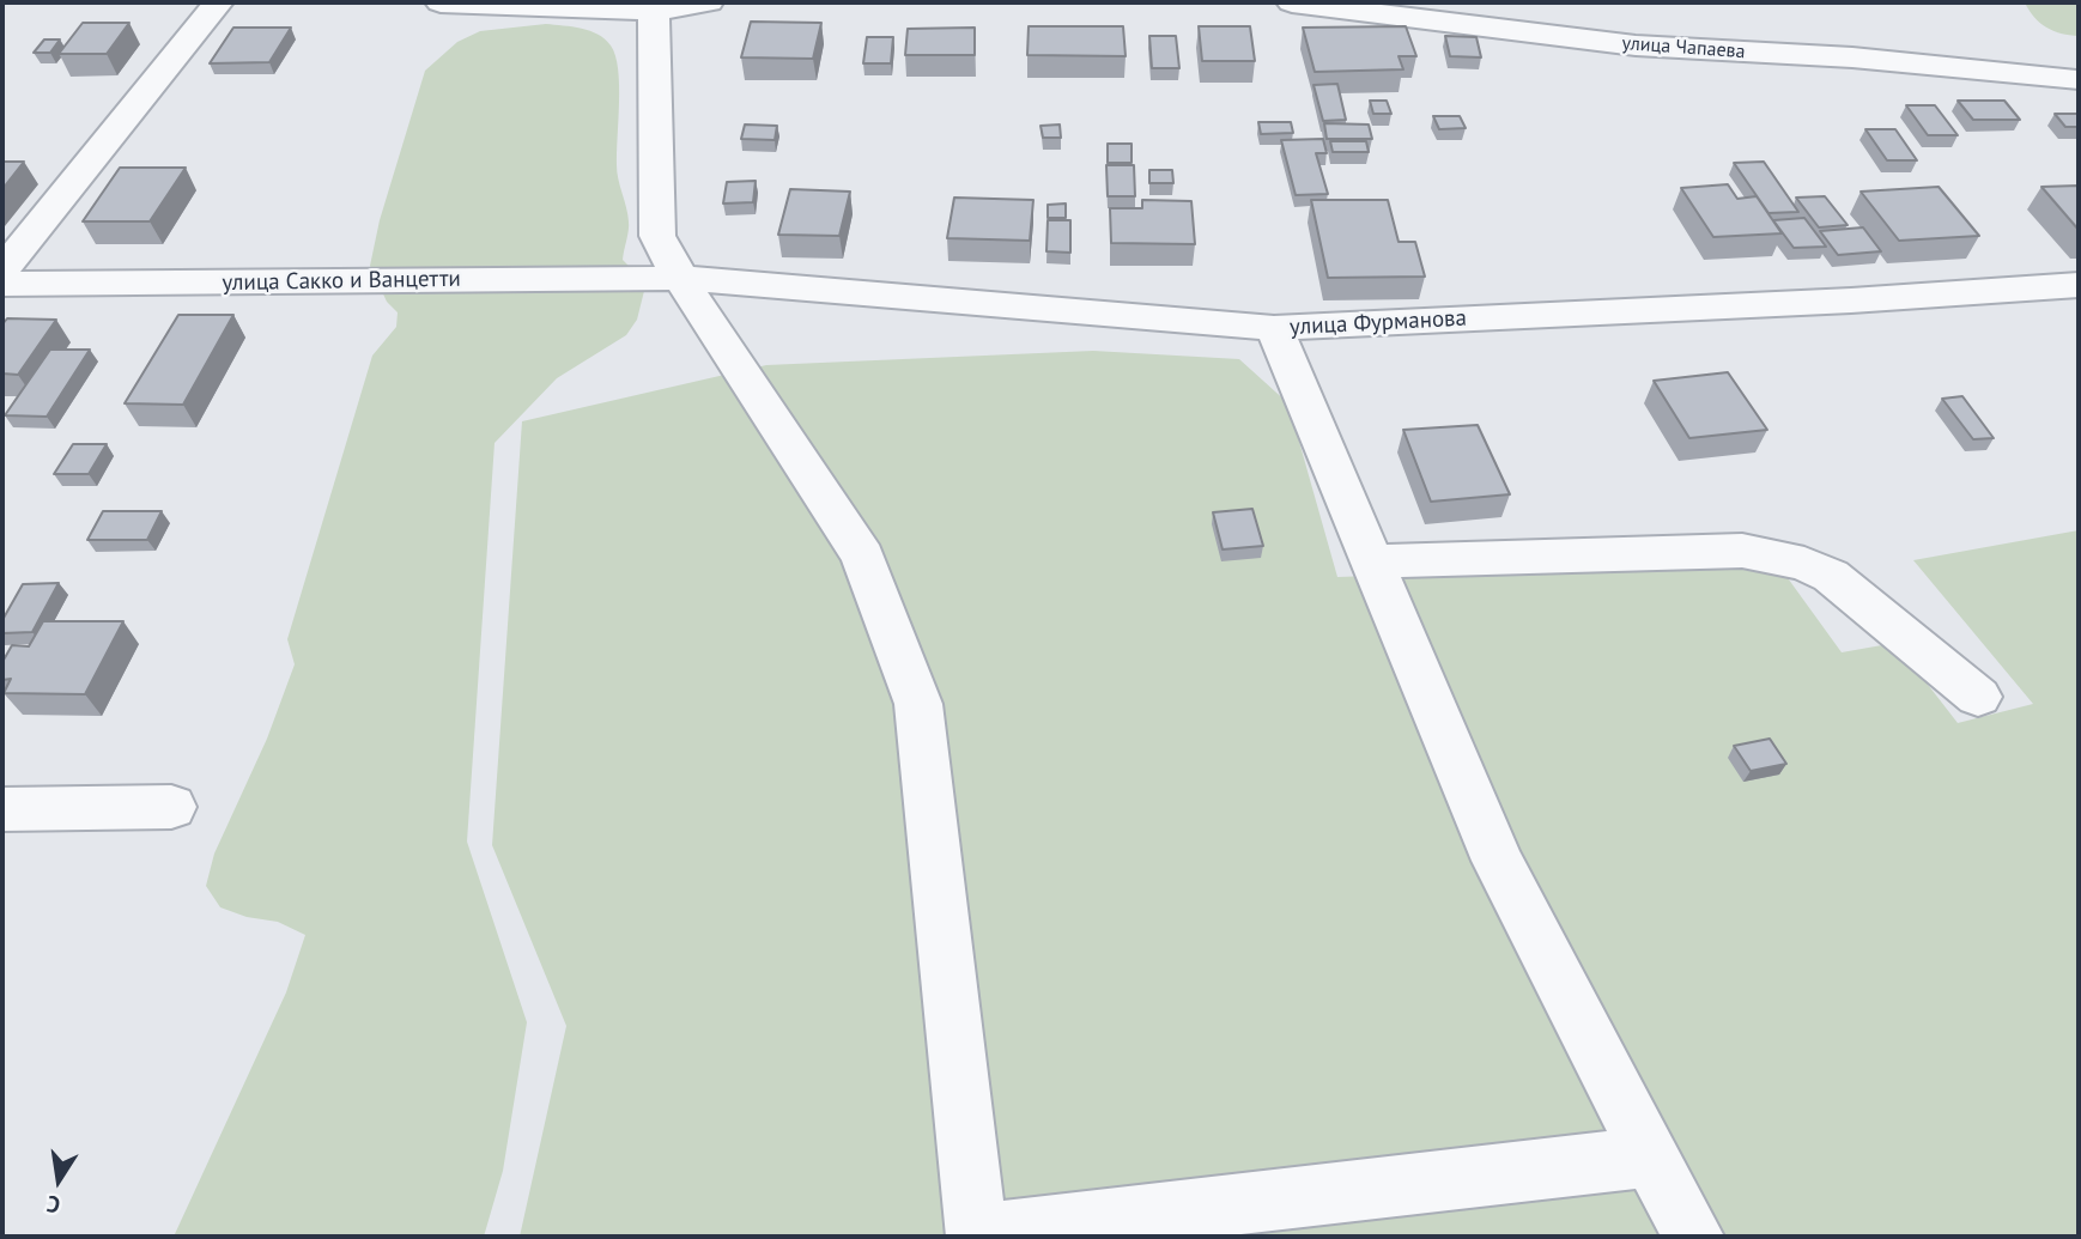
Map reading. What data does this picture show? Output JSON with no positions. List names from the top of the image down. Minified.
{"streets":{"street":["улица Чапаева","улица Сакко и Ванцетти","улица Фурманова"]},"crossings":[["улица Сакко и Ванцетти","улица Фурманова"]],"north":"bottom"}
